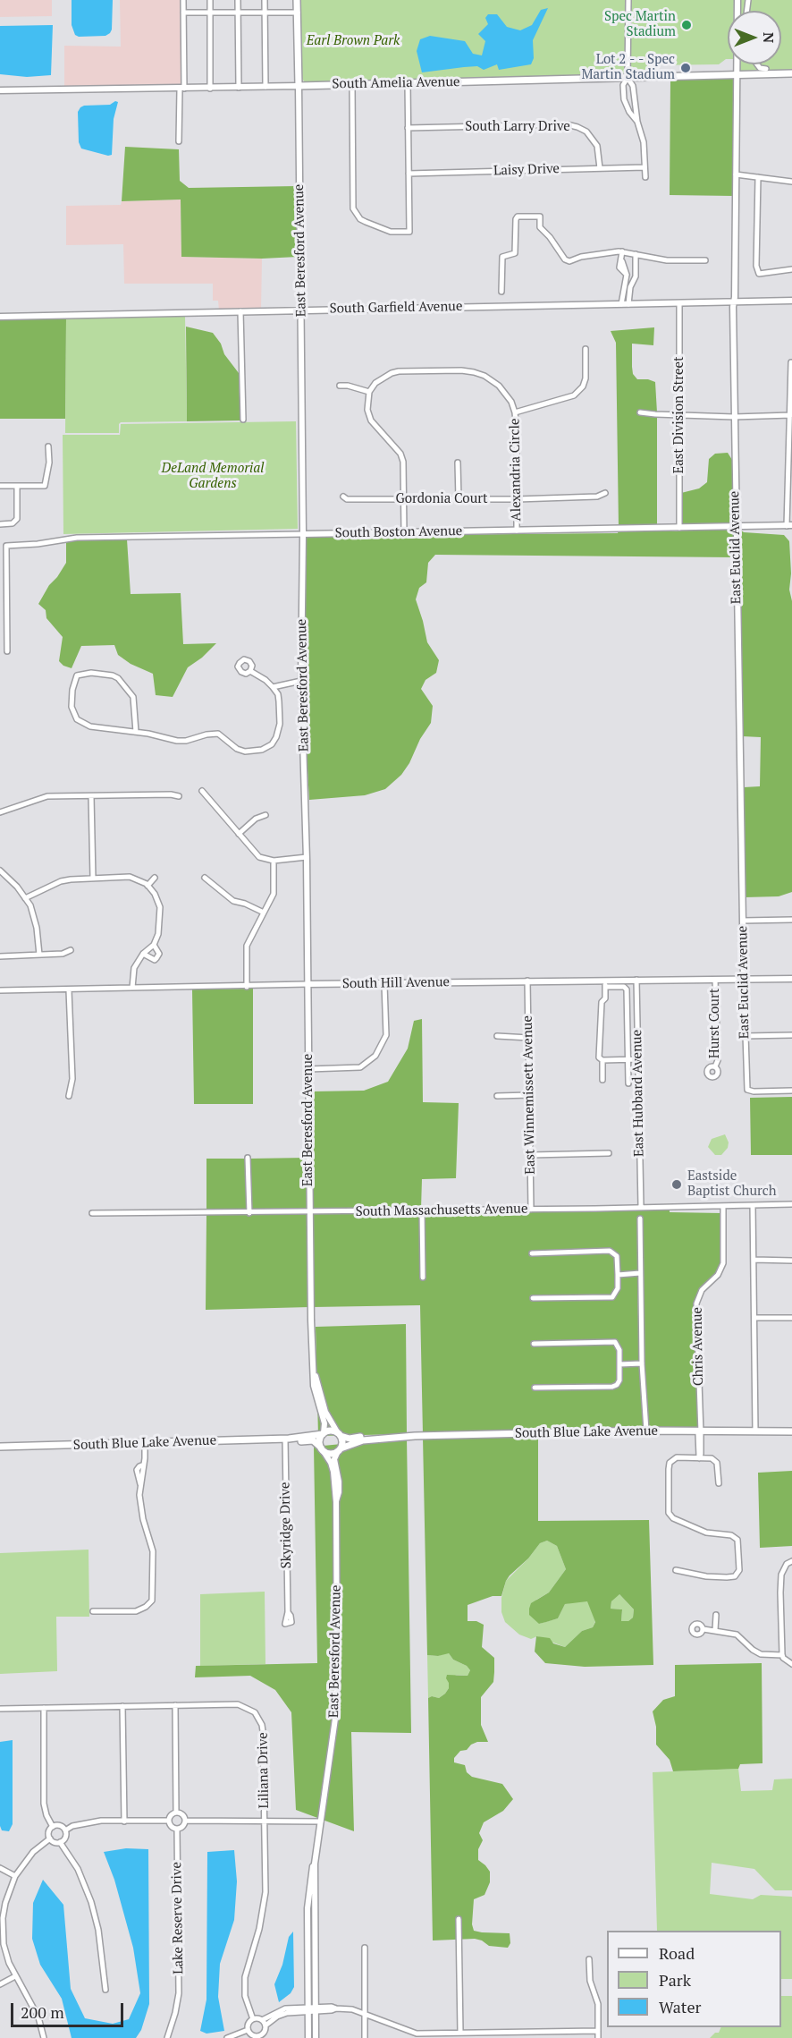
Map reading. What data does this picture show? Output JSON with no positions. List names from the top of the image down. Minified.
{"streets":{"main road":["South Amelia Avenue","East Beresford Avenue","South Blue Lake Avenue"],"street":["South Larry Drive","Laisy Drive","South Garfield Avenue","East Division Street","Alexandria Circle","Gordonia Court","South Boston Avenue","East Euclid Avenue","South Hill Avenue","Hurst Court","East Hubbard Avenue","East Winnemissett Avenue","South Massachusetts Avenue","Chris Avenue","Skyridge Drive","Liliana Drive","Lake Reserve Drive"]},"crossings":[["South Amelia Avenue","East Beresford Avenue"],["South Amelia Avenue","East Euclid Avenue"],["South Larry Drive","Laisy Drive"],["East Beresford Avenue","South Garfield Avenue"],["East Beresford Avenue","South Boston Avenue"],["East Beresford Avenue","South Hill Avenue"],["East Beresford Avenue","South Massachusetts Avenue"],["East Beresford Avenue","South Blue Lake Avenue"],["South Garfield Avenue","East Division Street"],["South Garfield Avenue","East Euclid Avenue"],["East Division Street","South Boston Avenue"],["Alexandria Circle","Gordonia Court"],["Alexandria Circle","South Boston Avenue"],["South Boston Avenue","East Euclid Avenue"],["East Euclid Avenue","South Hill Avenue"],["South Hill Avenue","Hurst Court"],["South Hill Avenue","East Hubbard Avenue"],["South Hill Avenue","East Winnemissett Avenue"],["East Hubbard Avenue","South Massachusetts Avenue"],["East Winnemissett Avenue","South Massachusetts Avenue"],["South Massachusetts Avenue","Chris Avenue"],["Chris Avenue","South Blue Lake Avenue"],["South Blue Lake Avenue","Skyridge Drive"]],"parks":["Earl Brown Park","DeLand Memorial Gardens"],"places":["Spec Martin Stadium","Lot 2 - - Spec Martin Stadium","Eastside Baptist Church"],"legend":["Road","Park","Water"],"scale_bar":"200 m","north":"right"}
